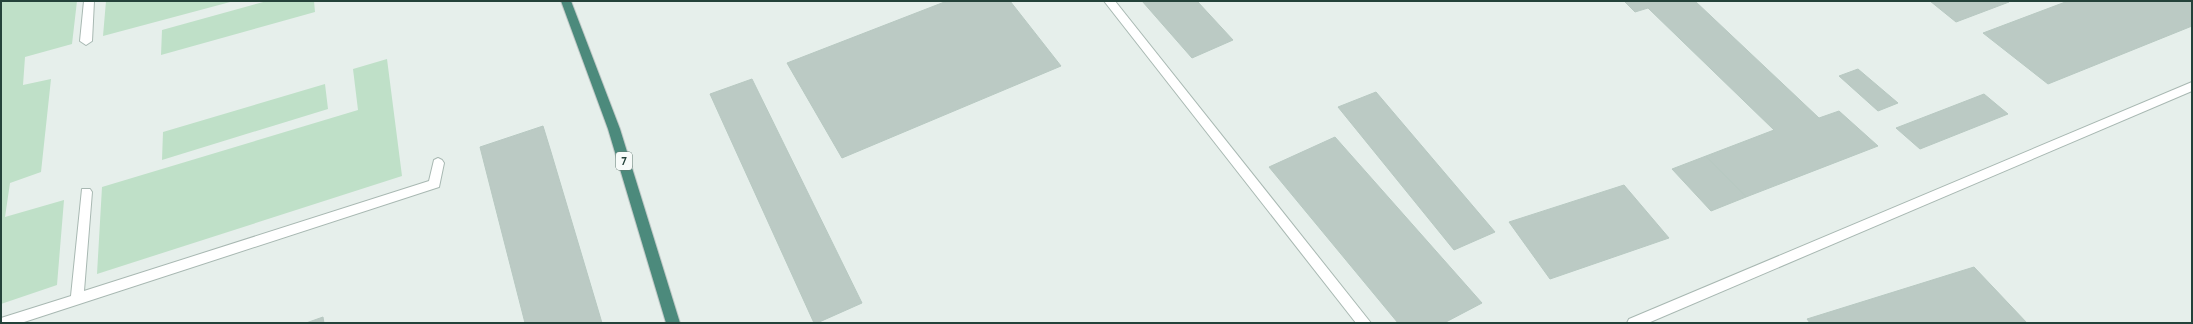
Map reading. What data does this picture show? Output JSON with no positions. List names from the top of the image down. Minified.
{"streets":{"highway":["7"]}}
